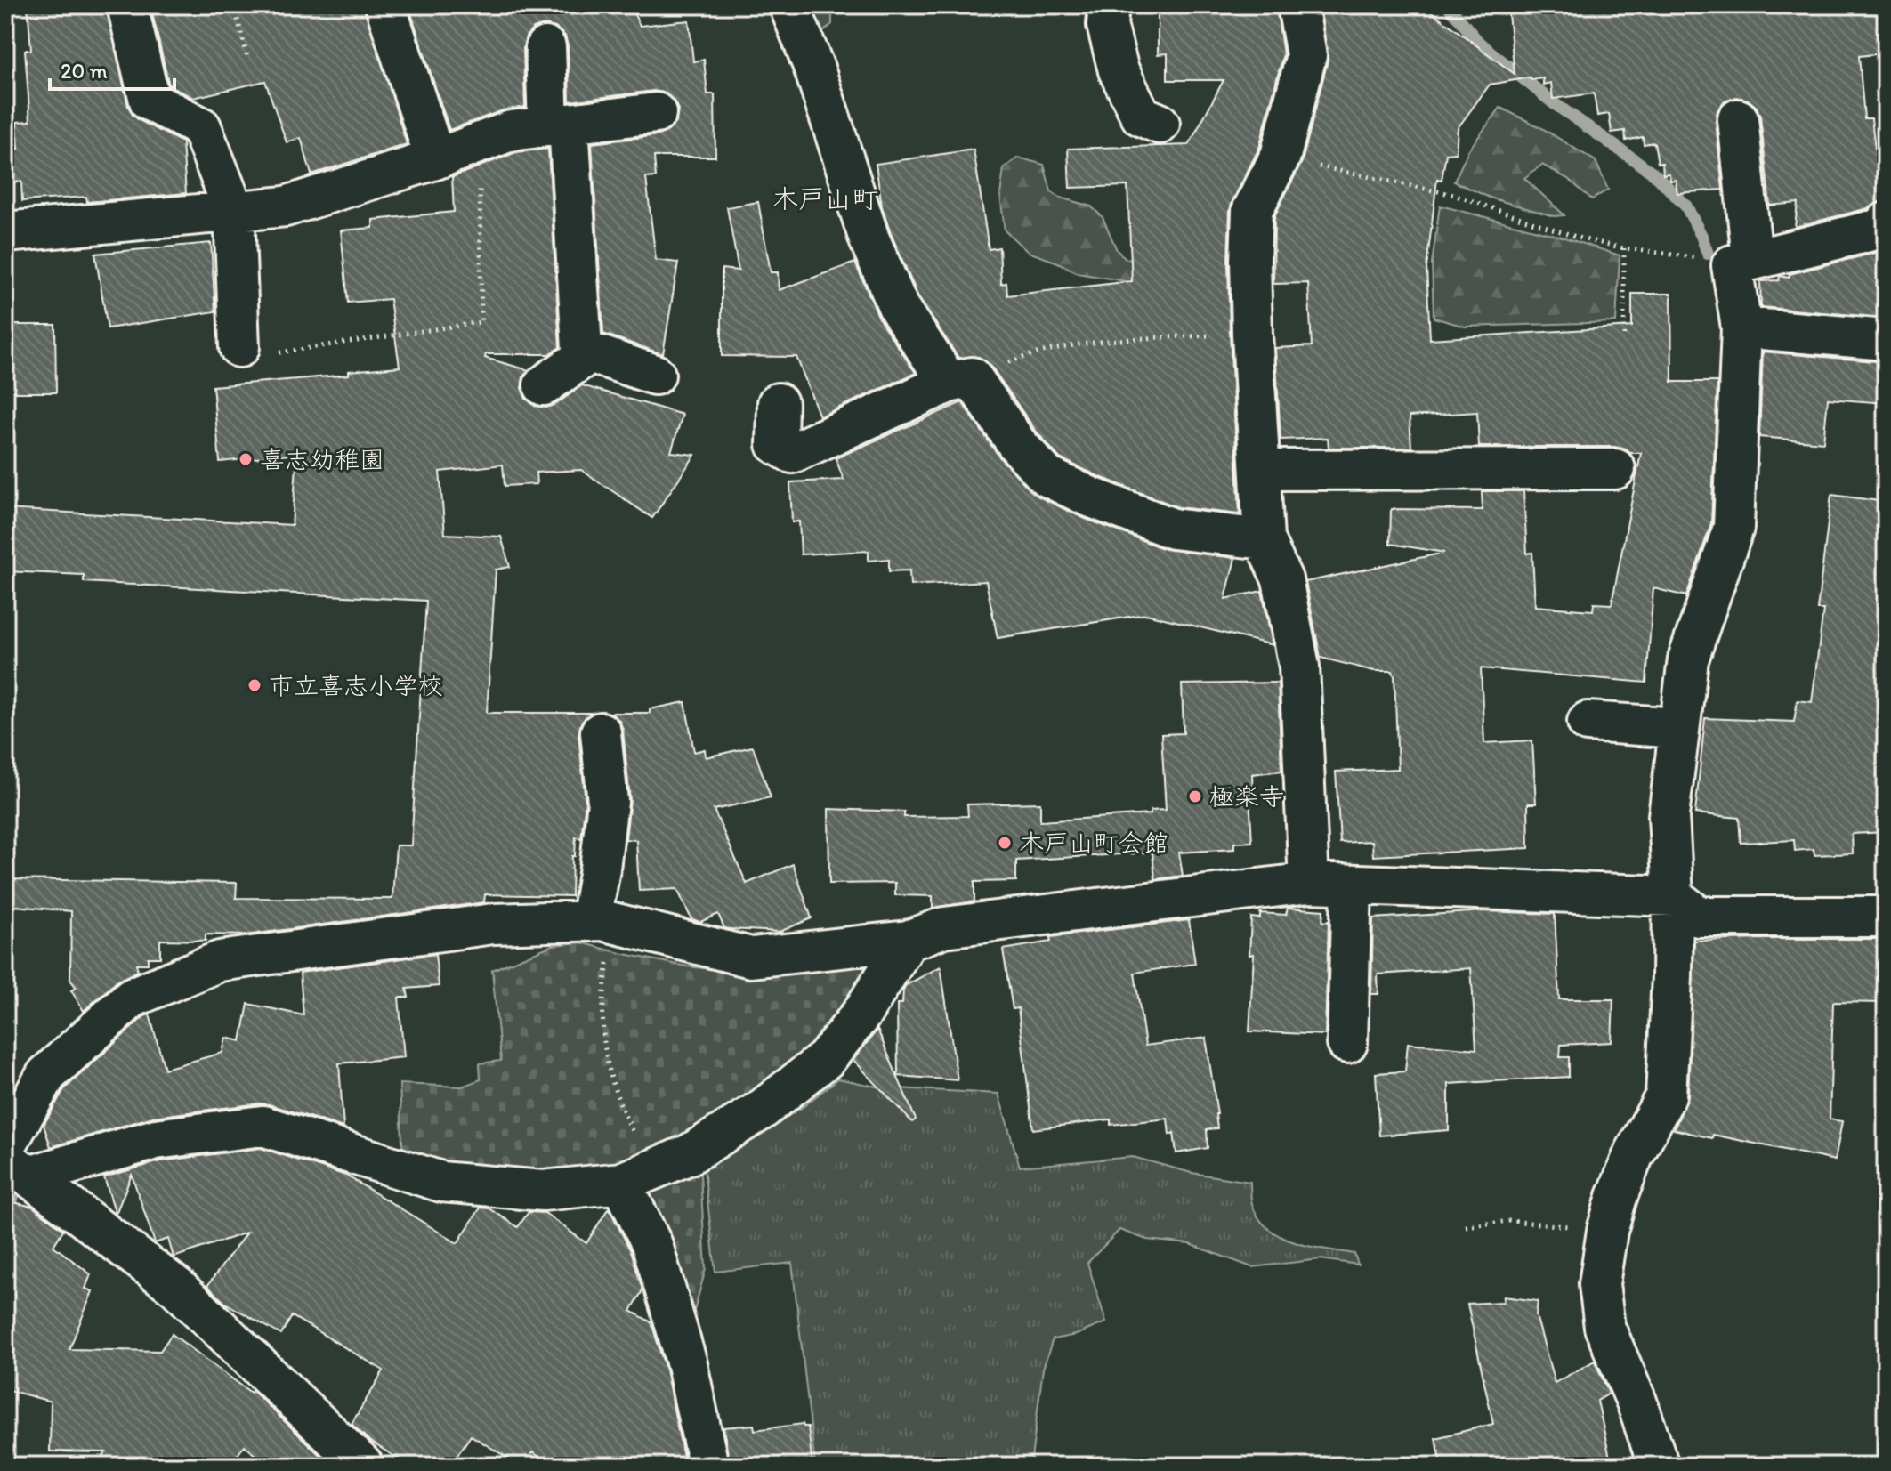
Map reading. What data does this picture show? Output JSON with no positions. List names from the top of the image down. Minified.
{"districts":["木戸山町"],"places":["喜志幼稚園","市立喜志小学校","極楽寺","木戸山町会館"],"scale_bar":"20 m"}
